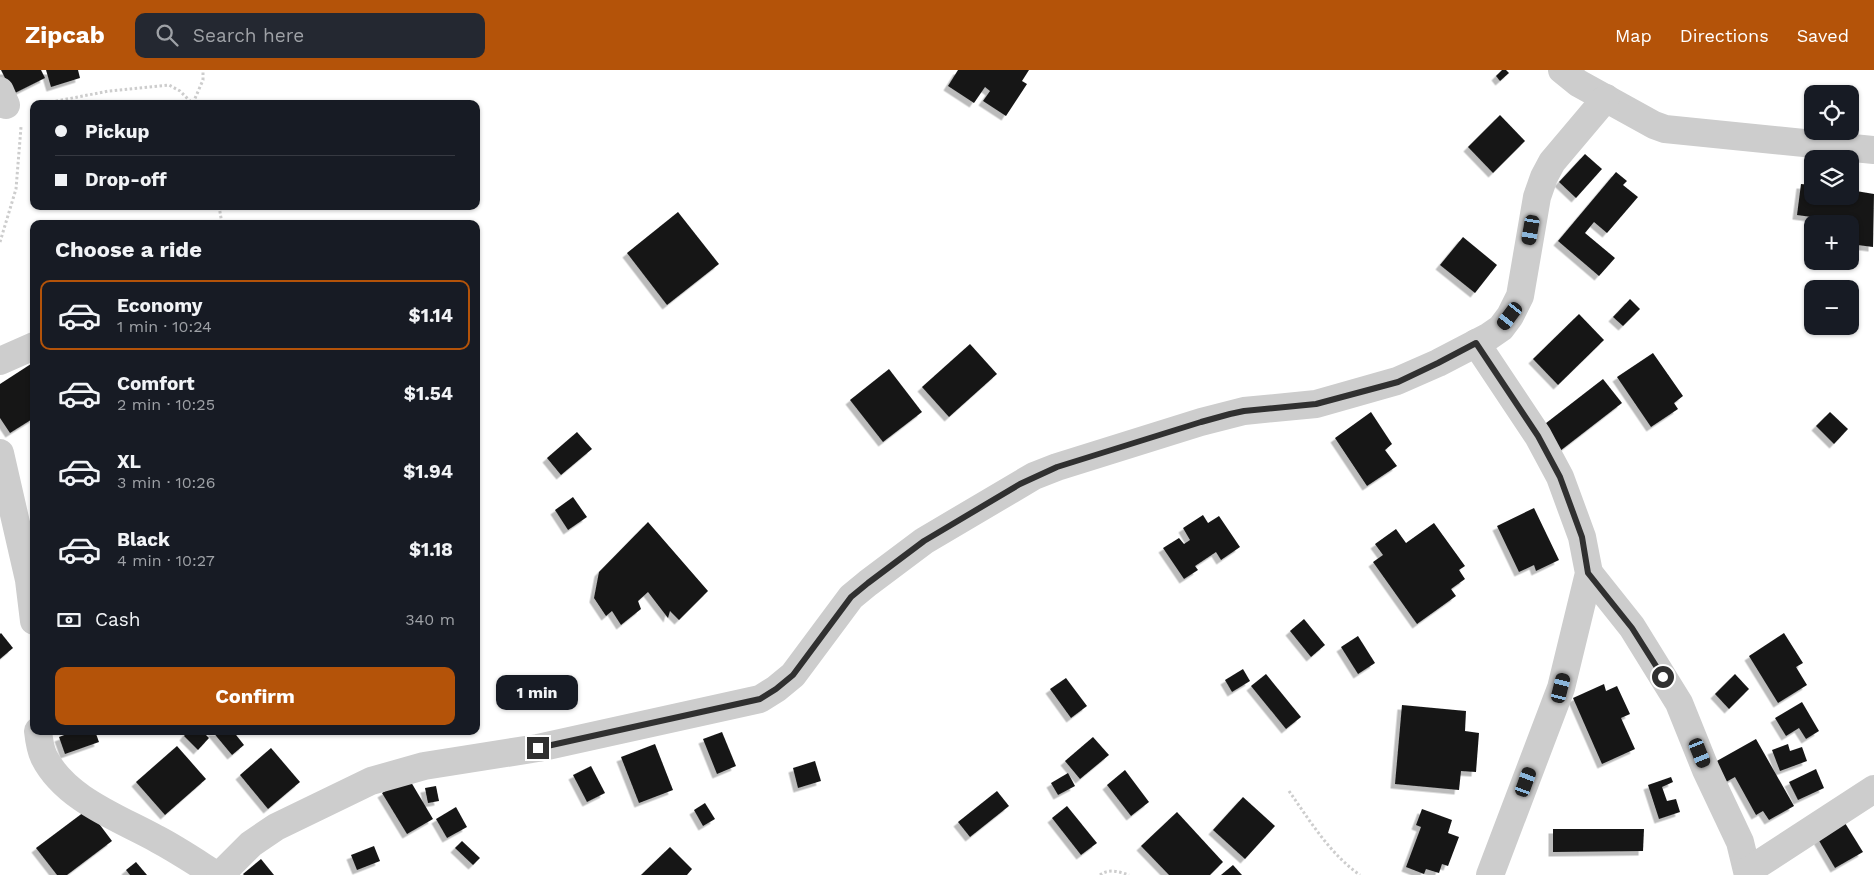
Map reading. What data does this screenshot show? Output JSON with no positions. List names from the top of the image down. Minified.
{"page":{"header":"Zipcab","search":"Search here","nav":["Map","Directions","Saved"],"map_buttons":["+","−"],"banner":["Pickup","Drop-off"],"heading":"Choose a ride","list":[{"name":"Economy","note":"1 min · 10:24","value":"$1.14"},{"name":"Comfort","note":"2 min · 10:25","value":"$1.54"},{"name":"XL","note":"3 min · 10:26","value":"$1.94"},{"name":"Black","note":"4 min · 10:27","value":"$1.18"}],"pay":["Cash","340 m"],"buttons":"Confirm","bubble":"1 min"}}
